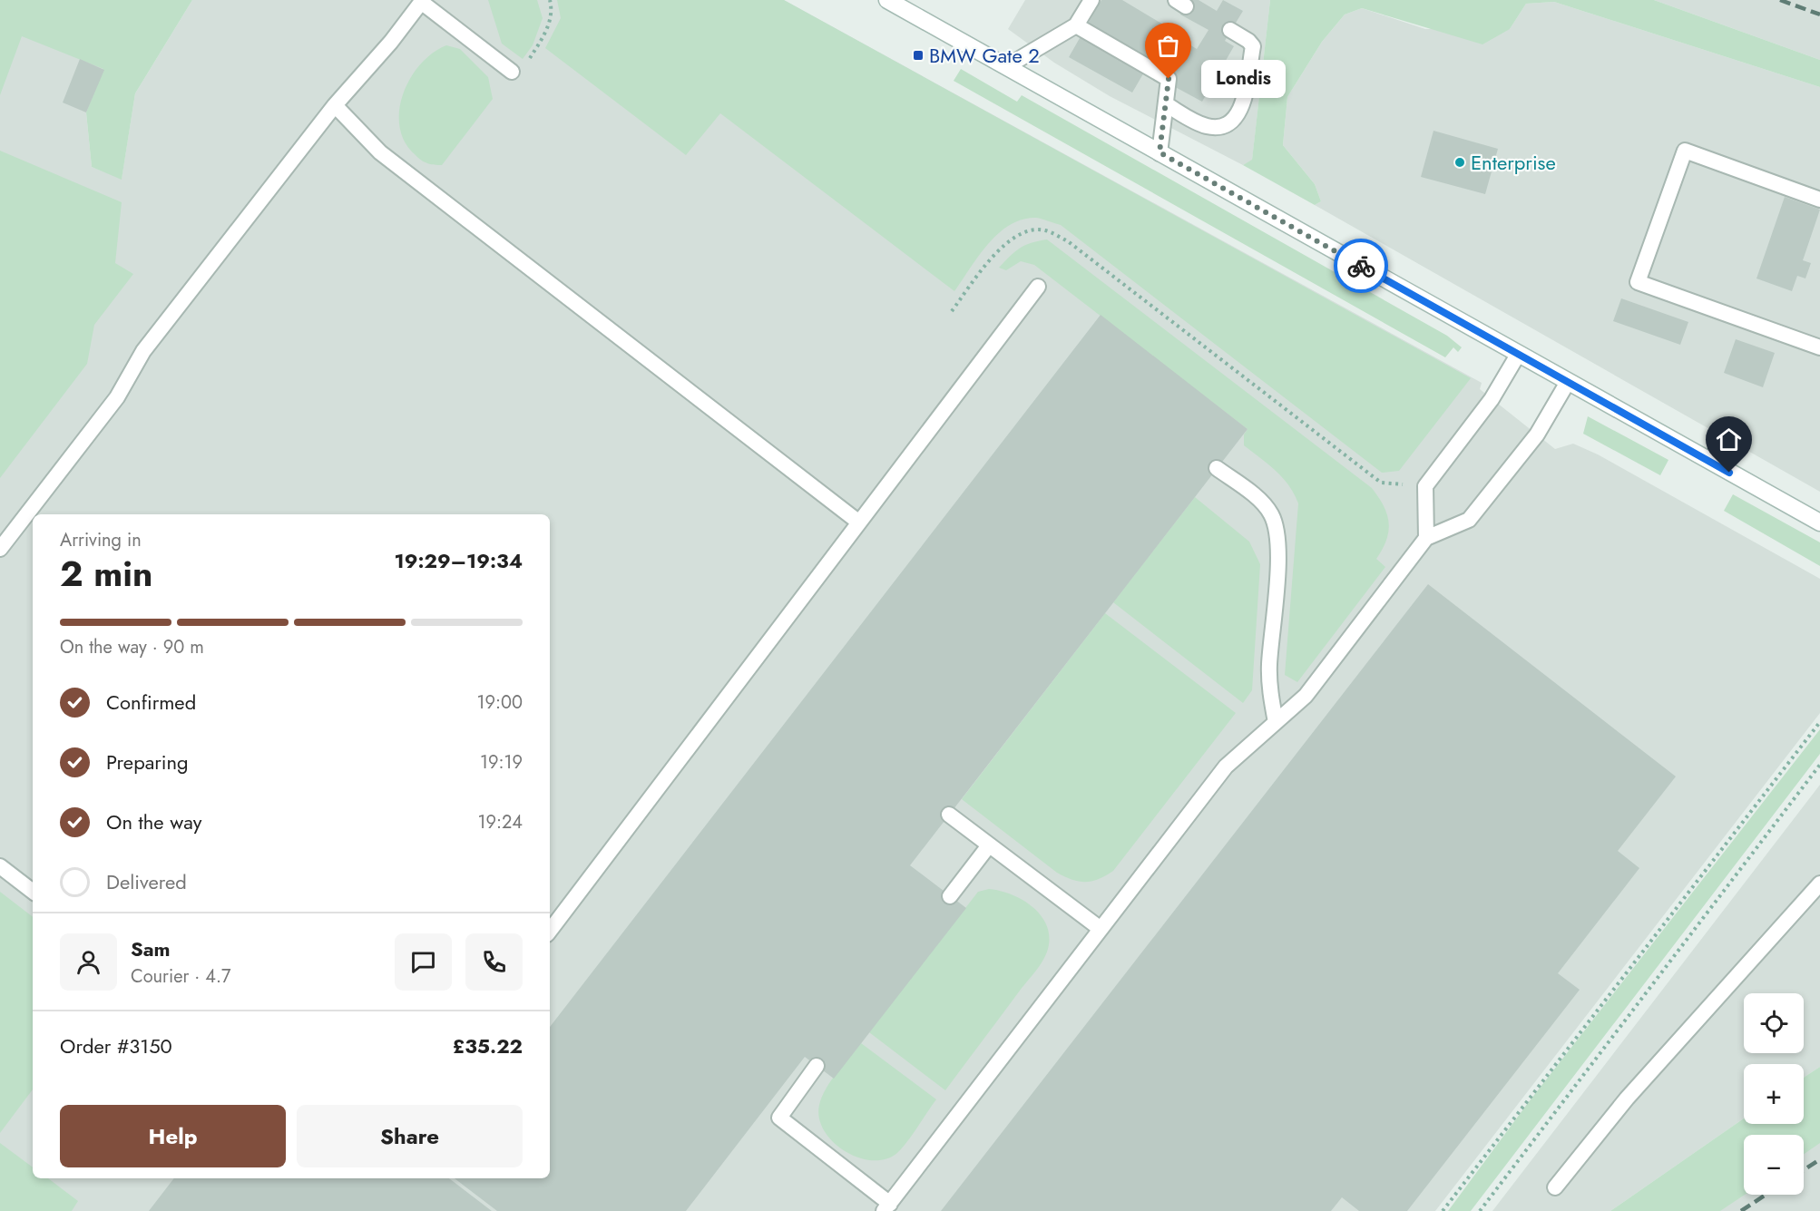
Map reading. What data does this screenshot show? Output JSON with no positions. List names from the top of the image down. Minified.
{"places":{"transit":["BMW Gate 2"],"other":["Londis","Enterprise"]},"page":{"bubble":"Londis","heading":["2 min","Arriving in","19:29–19:34"],"panel":["Sam","Courier · 4.7","Order #3150","£35.22"],"bar":"On the way · 90 m","list":[["Confirmed","19:00"],["Preparing","19:19"],["On the way","19:24"],"Delivered"],"map_buttons":["+","−"],"buttons":["Help","Share"]}}
